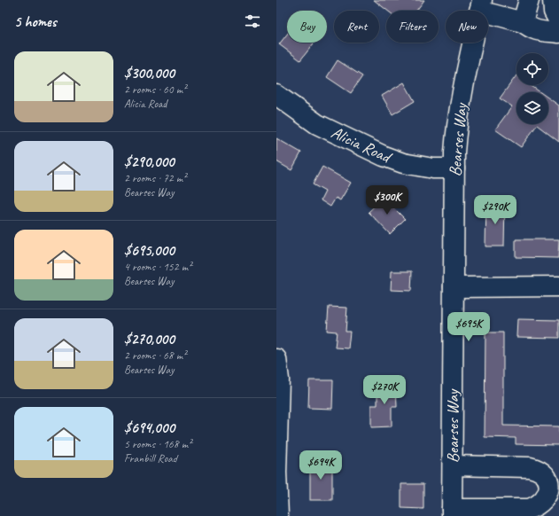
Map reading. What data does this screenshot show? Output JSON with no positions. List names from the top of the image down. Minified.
{"streets":{"main road":["Bearses Way","Alicia Road"]},"crossings":[["Bearses Way","Alicia Road"]],"page":{"heading":"5 homes","chip":["Buy","Rent","Filters","New"],"list":[{"name":"$300,000","note":"2 rooms · 60 m² · Alicia Road"},{"name":"$290,000","note":"2 rooms · 72 m² · Bearses Way"},{"name":"$695,000","note":"4 rooms · 152 m² · Bearses Way"},{"name":"$270,000","note":"2 rooms · 68 m² · Bearses Way"},{"name":"$694,000","note":"5 rooms · 168 m² · Franbill Road"}],"price":["$300K","$290K","$695K","$270K","$694K"]}}
